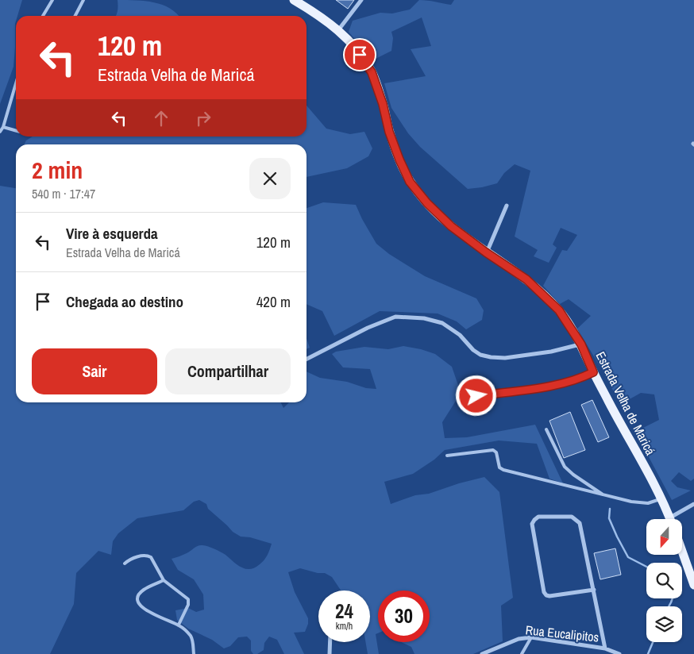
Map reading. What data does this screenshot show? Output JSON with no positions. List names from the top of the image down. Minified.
{"streets":{"main road":["Estrada Velha de Maricá"],"street":["Rua Eucalipitos"]},"north":"bottom","page":{"turn":["120 m","Estrada Velha de Maricá"],"heading":["2 min","540 m · 17:47"],"list":[{"name":"Vire à esquerda","note":"Estrada Velha de Maricá","value":"120 m"},{"name":"Chegada ao destino","value":"420 m"}],"buttons":["Sair","Compartilhar"],"speed":"24 km/h","limit":"30"}}
